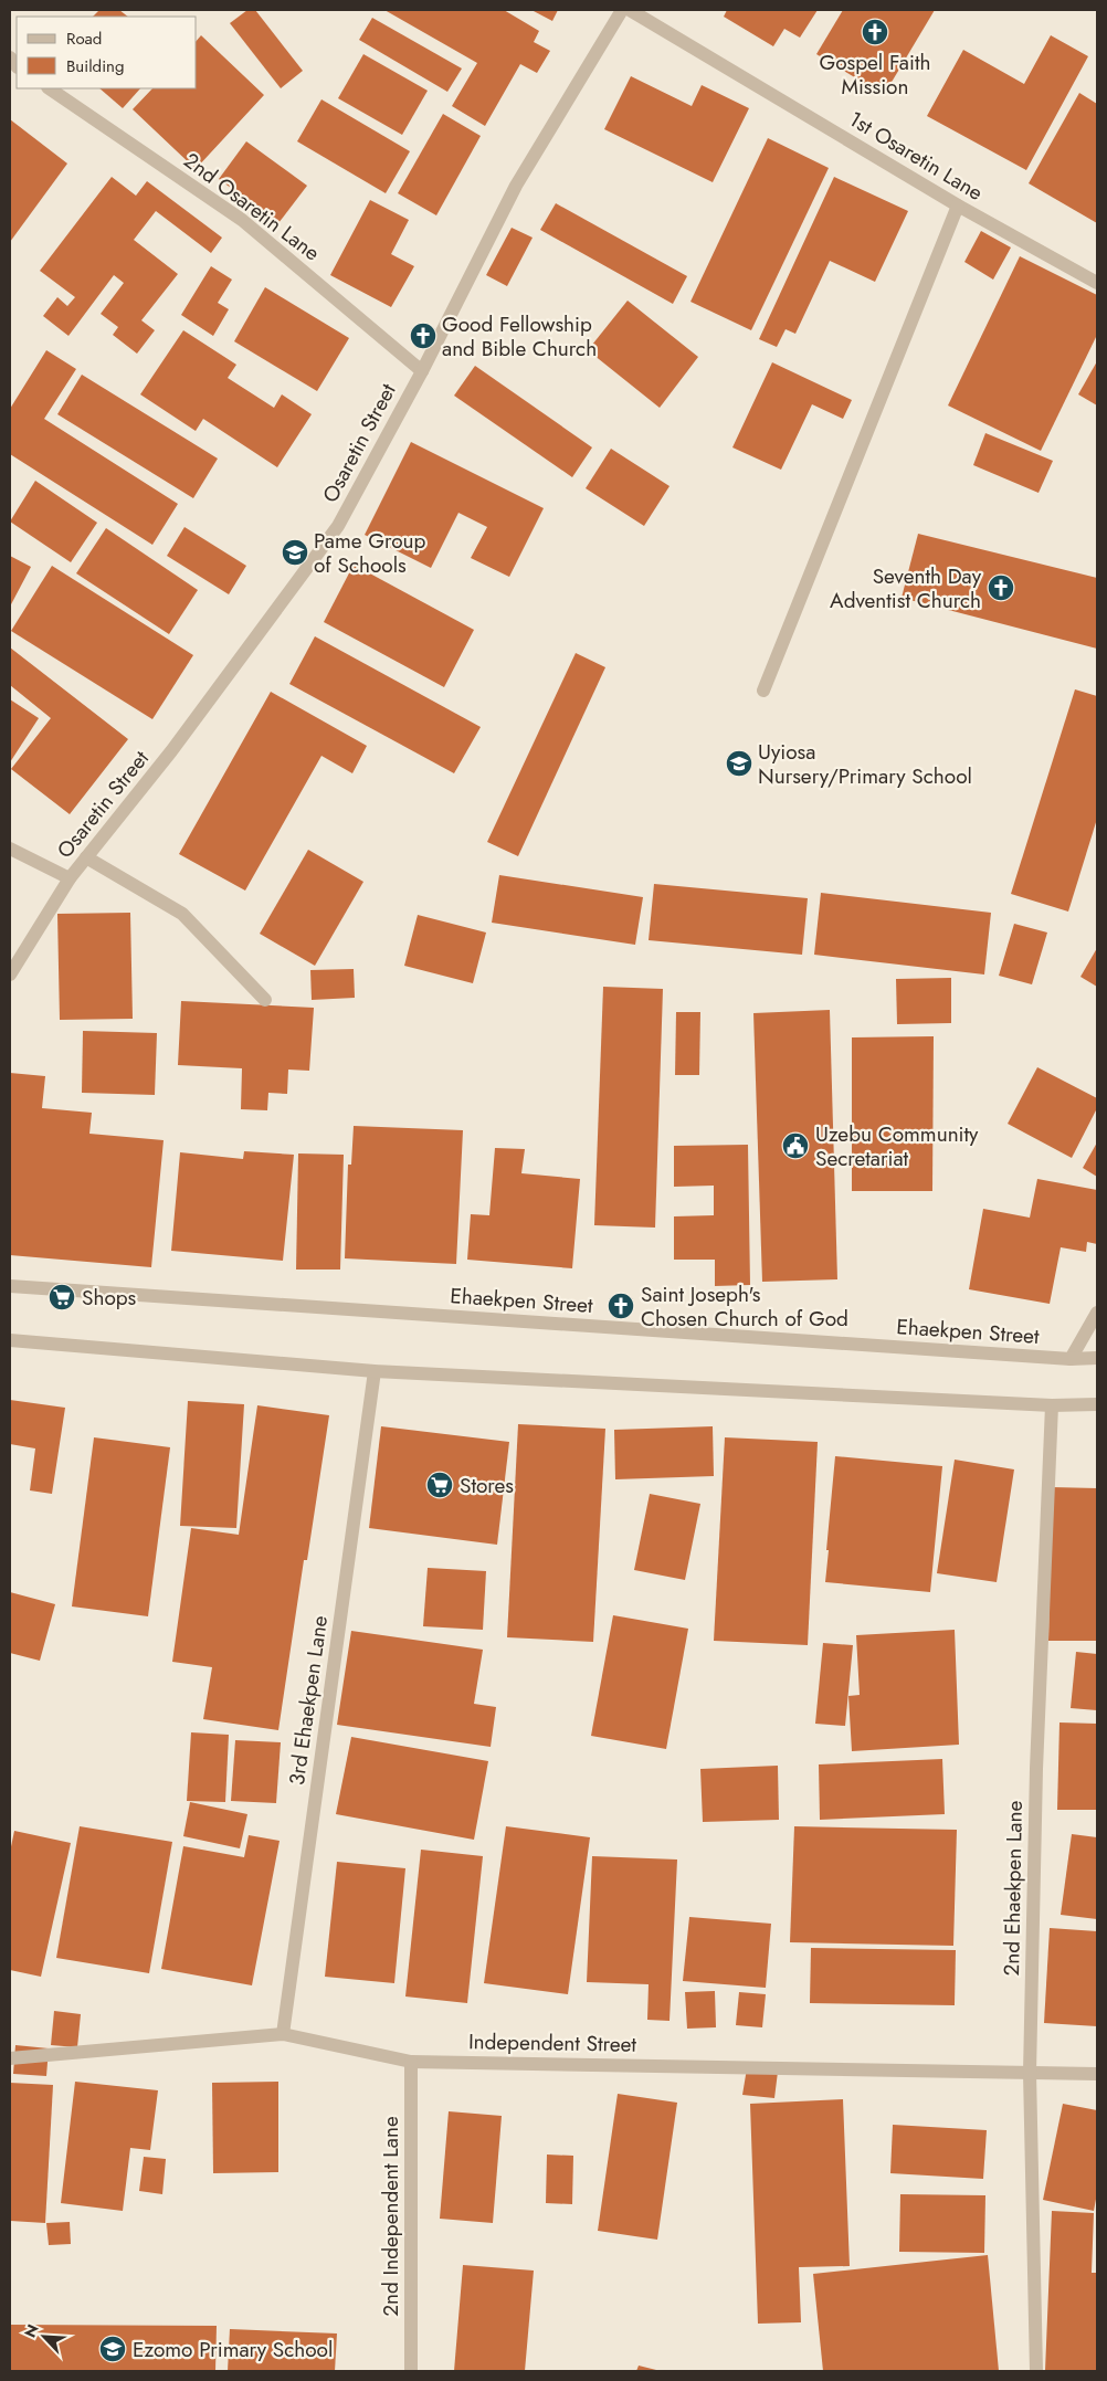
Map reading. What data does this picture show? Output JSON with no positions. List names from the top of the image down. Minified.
{"streets":{"street":["1st Osaretin Lane","2nd Osaretin Lane","Osaretin Street","Ehaekpen Street","3rd Ehaekpen Lane","2nd Ehaekpen Lane","Independent Street","2nd Independent Lane"]},"crossings":[["2nd Osaretin Lane","Osaretin Street"],["3rd Ehaekpen Lane","Independent Street"],["2nd Ehaekpen Lane","Independent Street"],["Independent Street","2nd Independent Lane"]],"places":{"church":["Gospel Faith Mission","Good Fellowship and Bible Church","Seventh Day Adventist Church","Saint Joseph's Chosen Church of God"],"school or university":["Pame Group of Schools","Uyiosa Nursery/Primary School","Ezomo Primary School"],"public building":["Uzebu Community Secretariat"],"supermarket":["Shops","Stores"]},"legend":["Road","Building"],"north":"top left"}
